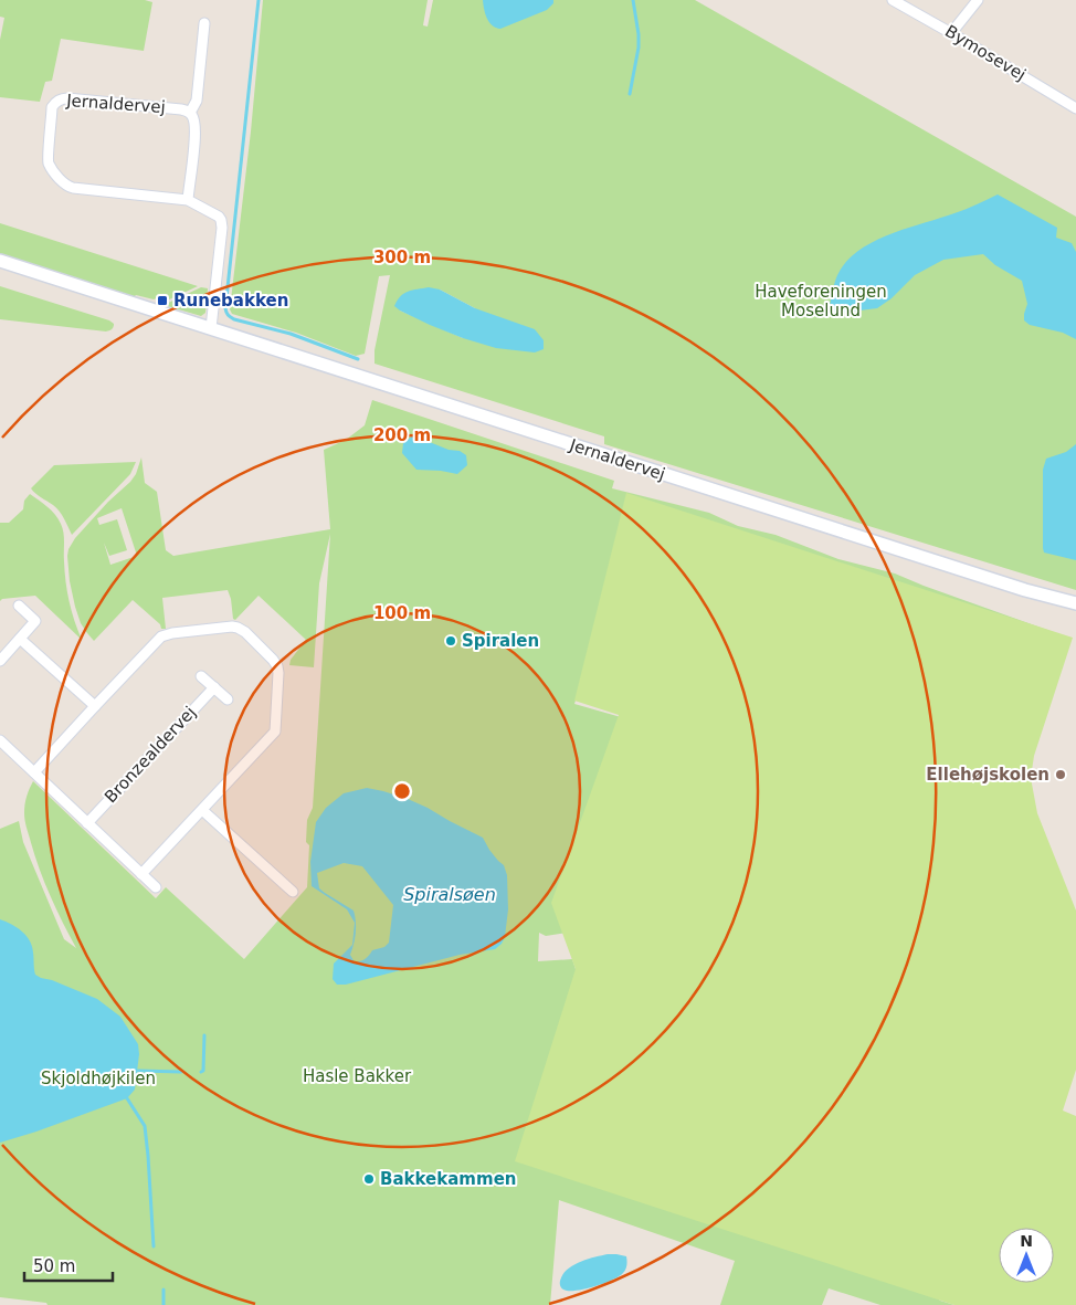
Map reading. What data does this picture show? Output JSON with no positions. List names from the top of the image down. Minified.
{"streets":{"street":["Bymosevej","Jernaldervej","Bronzealdervej"]},"water":["Spiralsøen"],"parks":["Haveforeningen Moselund","Hasle Bakker","Skjoldhøjkilen"],"places":{"transit":["Runebakken"],"other":["Spiralen","Ellehøjskolen","Bakkekammen"]},"scale_bar":"50 m","north":"top","rings":["300 m","200 m","100 m"]}
